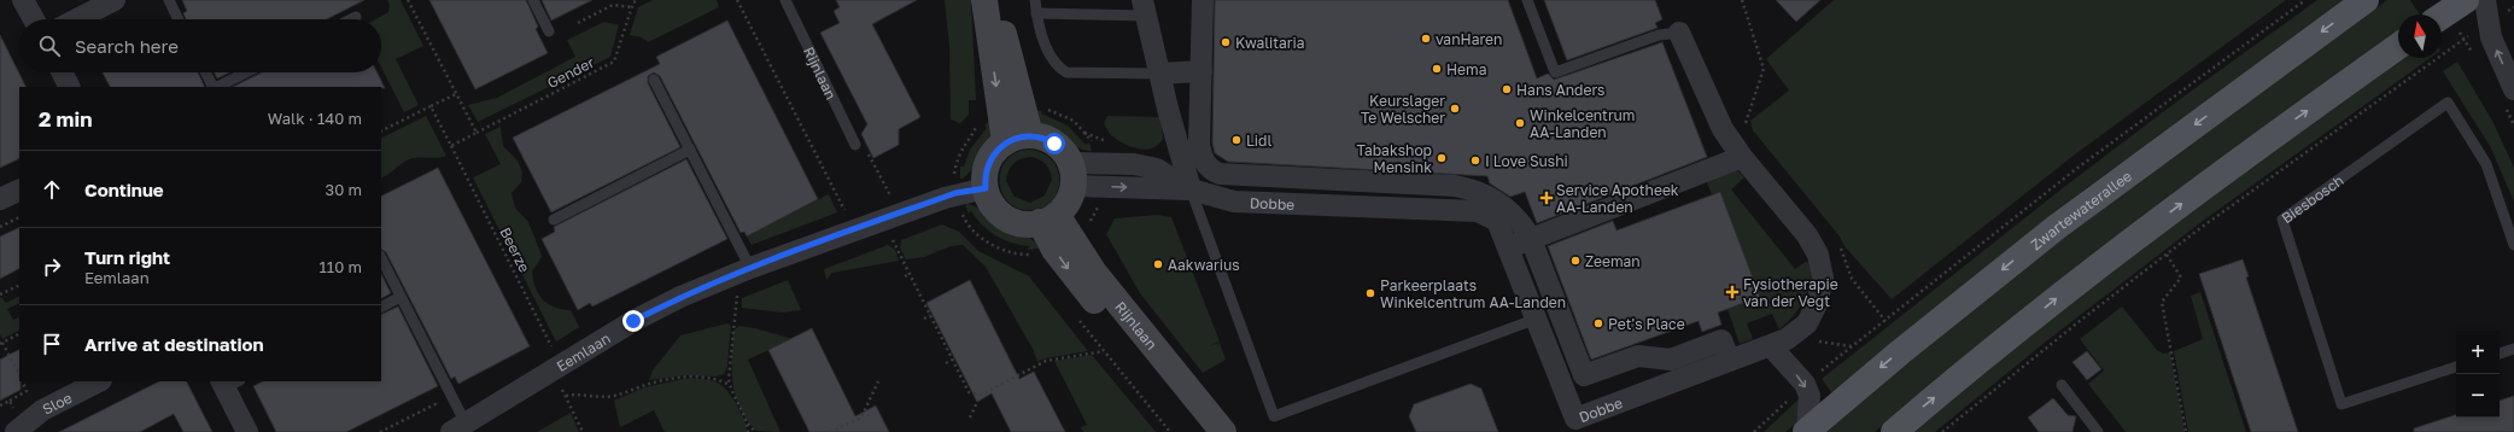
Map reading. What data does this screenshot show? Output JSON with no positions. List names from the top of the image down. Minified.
{"streets":{"main road":["Zwartewaterallee"],"street":["Rijnlaan","Dobbe","Eemlaan","Sloe"],"lane":["Biesbosch"],"path":["Gender","Beerze"]},"crossings":[["Gender","Beerze"],["Rijnlaan","Dobbe"],["Rijnlaan","Eemlaan"],["Dobbe","Eemlaan"],["Beerze","Eemlaan"]],"places":{"other":["vanHaren","Kwalitaria","Hema","Hans Anders","Keurslager Te Welscher","Winkelcentrum AA-Landen","Lidl","Tabakshop Mensink","I Love Sushi","Zeeman","Aakwarius","Parkeerplaats Winkelcentrum AA-Landen","Pet's Place"],"health":["Service Apotheek AA-Landen","Fysiotherapie van der Vegt"]},"north":"top","page":{"search":"Search here","heading":["2 min","Walk · 140 m"],"list":[["Continue","30 m"],["Turn right","Eemlaan","110 m"],"Arrive at destination"],"map_buttons":["+","−"]}}
